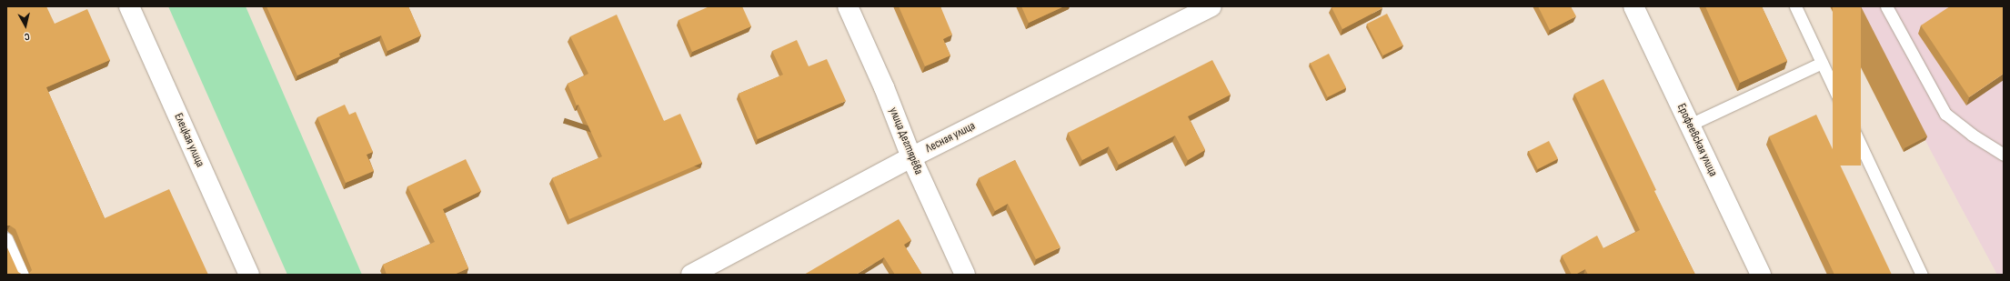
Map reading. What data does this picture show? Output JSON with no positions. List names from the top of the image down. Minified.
{"streets":{"street":["Лесная улица","Елецкая улица","Ерофеевская улица","улица Дегтярёва"]},"crossings":[["Лесная улица","улица Дегтярёва"]],"north":"bottom"}
